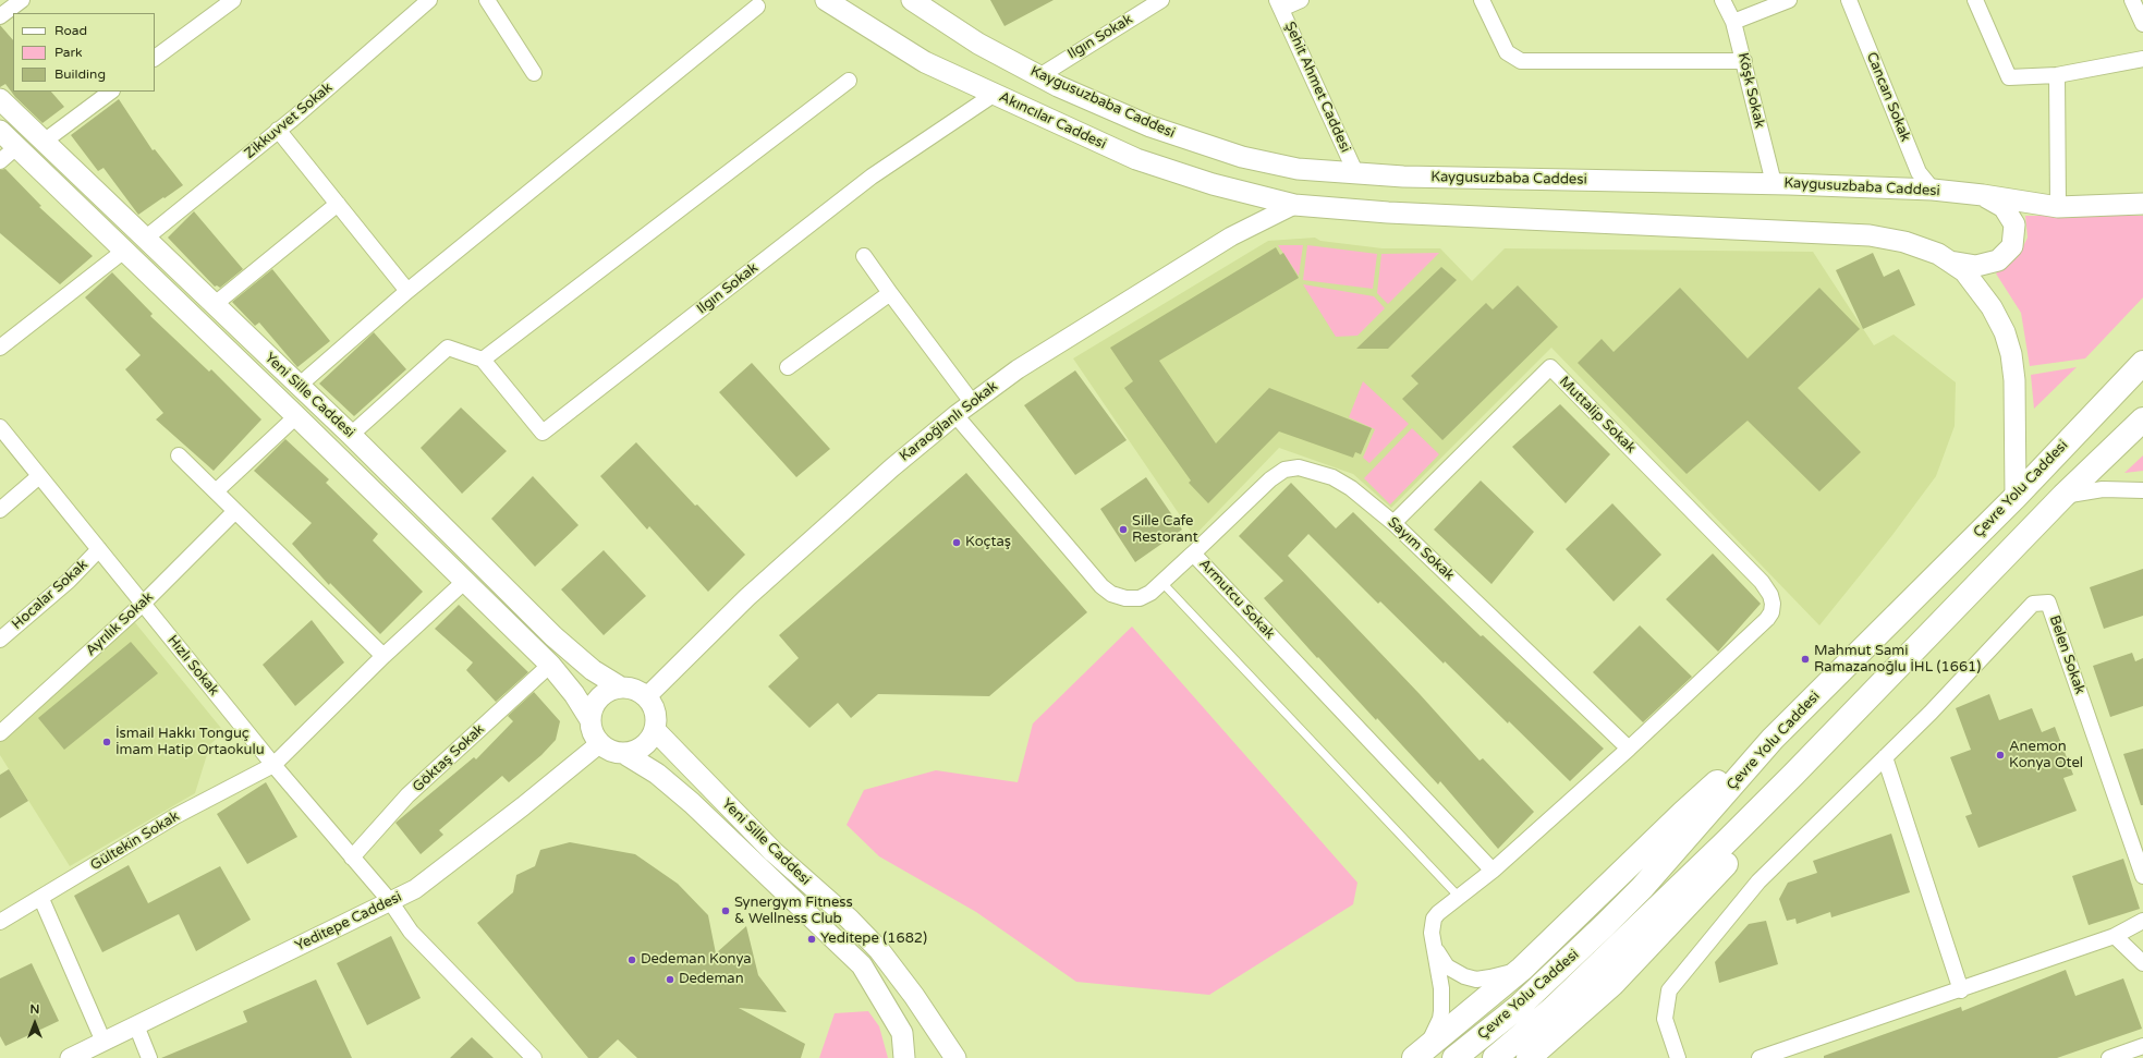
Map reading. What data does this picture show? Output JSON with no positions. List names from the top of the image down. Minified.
{"streets":{"highway":["Çevre Yolu Caddesi"],"main road":["Kaygusuzbaba Caddesi","Akıncılar Caddesi","Yeni Sille Caddesi"],"street":["Ilgın Sokak","Şehit Ahmet Caddesi","Köşk Sokak","Cancan Sokak","Zikkuvvet Sokak","Muttalip Sokak","Karaoğlanlı Sokak","Sayım Sokak","Hocalar Sokak","Armutcu Sokak","Ayrılık Sokak","Belen Sokak","Hızlı Sokak","Göktaş Sokak","Gültekin Sokak","Yeditepe Caddesi"]},"crossings":[["Ilgın Sokak","Kaygusuzbaba Caddesi"],["Ilgın Sokak","Akıncılar Caddesi"],["Şehit Ahmet Caddesi","Kaygusuzbaba Caddesi"],["Köşk Sokak","Kaygusuzbaba Caddesi"],["Cancan Sokak","Kaygusuzbaba Caddesi"],["Zikkuvvet Sokak","Yeni Sille Caddesi"],["Akıncılar Caddesi","Karaoğlanlı Sokak"],["Yeni Sille Caddesi","Karaoğlanlı Sokak"],["Yeni Sille Caddesi","Göktaş Sokak"],["Yeni Sille Caddesi","Gültekin Sokak"],["Yeni Sille Caddesi","Yeditepe Caddesi"],["Muttalip Sokak","Sayım Sokak"],["Karaoğlanlı Sokak","Armutcu Sokak"],["Karaoğlanlı Sokak","Yeditepe Caddesi"],["Sayım Sokak","Armutcu Sokak"],["Hocalar Sokak","Hızlı Sokak"],["Ayrılık Sokak","Hızlı Sokak"],["Hızlı Sokak","Göktaş Sokak"],["Hızlı Sokak","Gültekin Sokak"],["Hızlı Sokak","Yeditepe Caddesi"]],"places":["Sille Cafe Restorant","Koçtaş","Mahmut Sami Ramazanoğlu İHL (1661)","İsmail Hakkı Tonguç İmam Hatip Ortaokulu","Anemon Konya Otel","Synergym Fitness & Wellness Club","Yeditepe (1682)","Dedeman Konya","Dedeman"],"legend":["Road","Park","Building"],"north":"top"}
